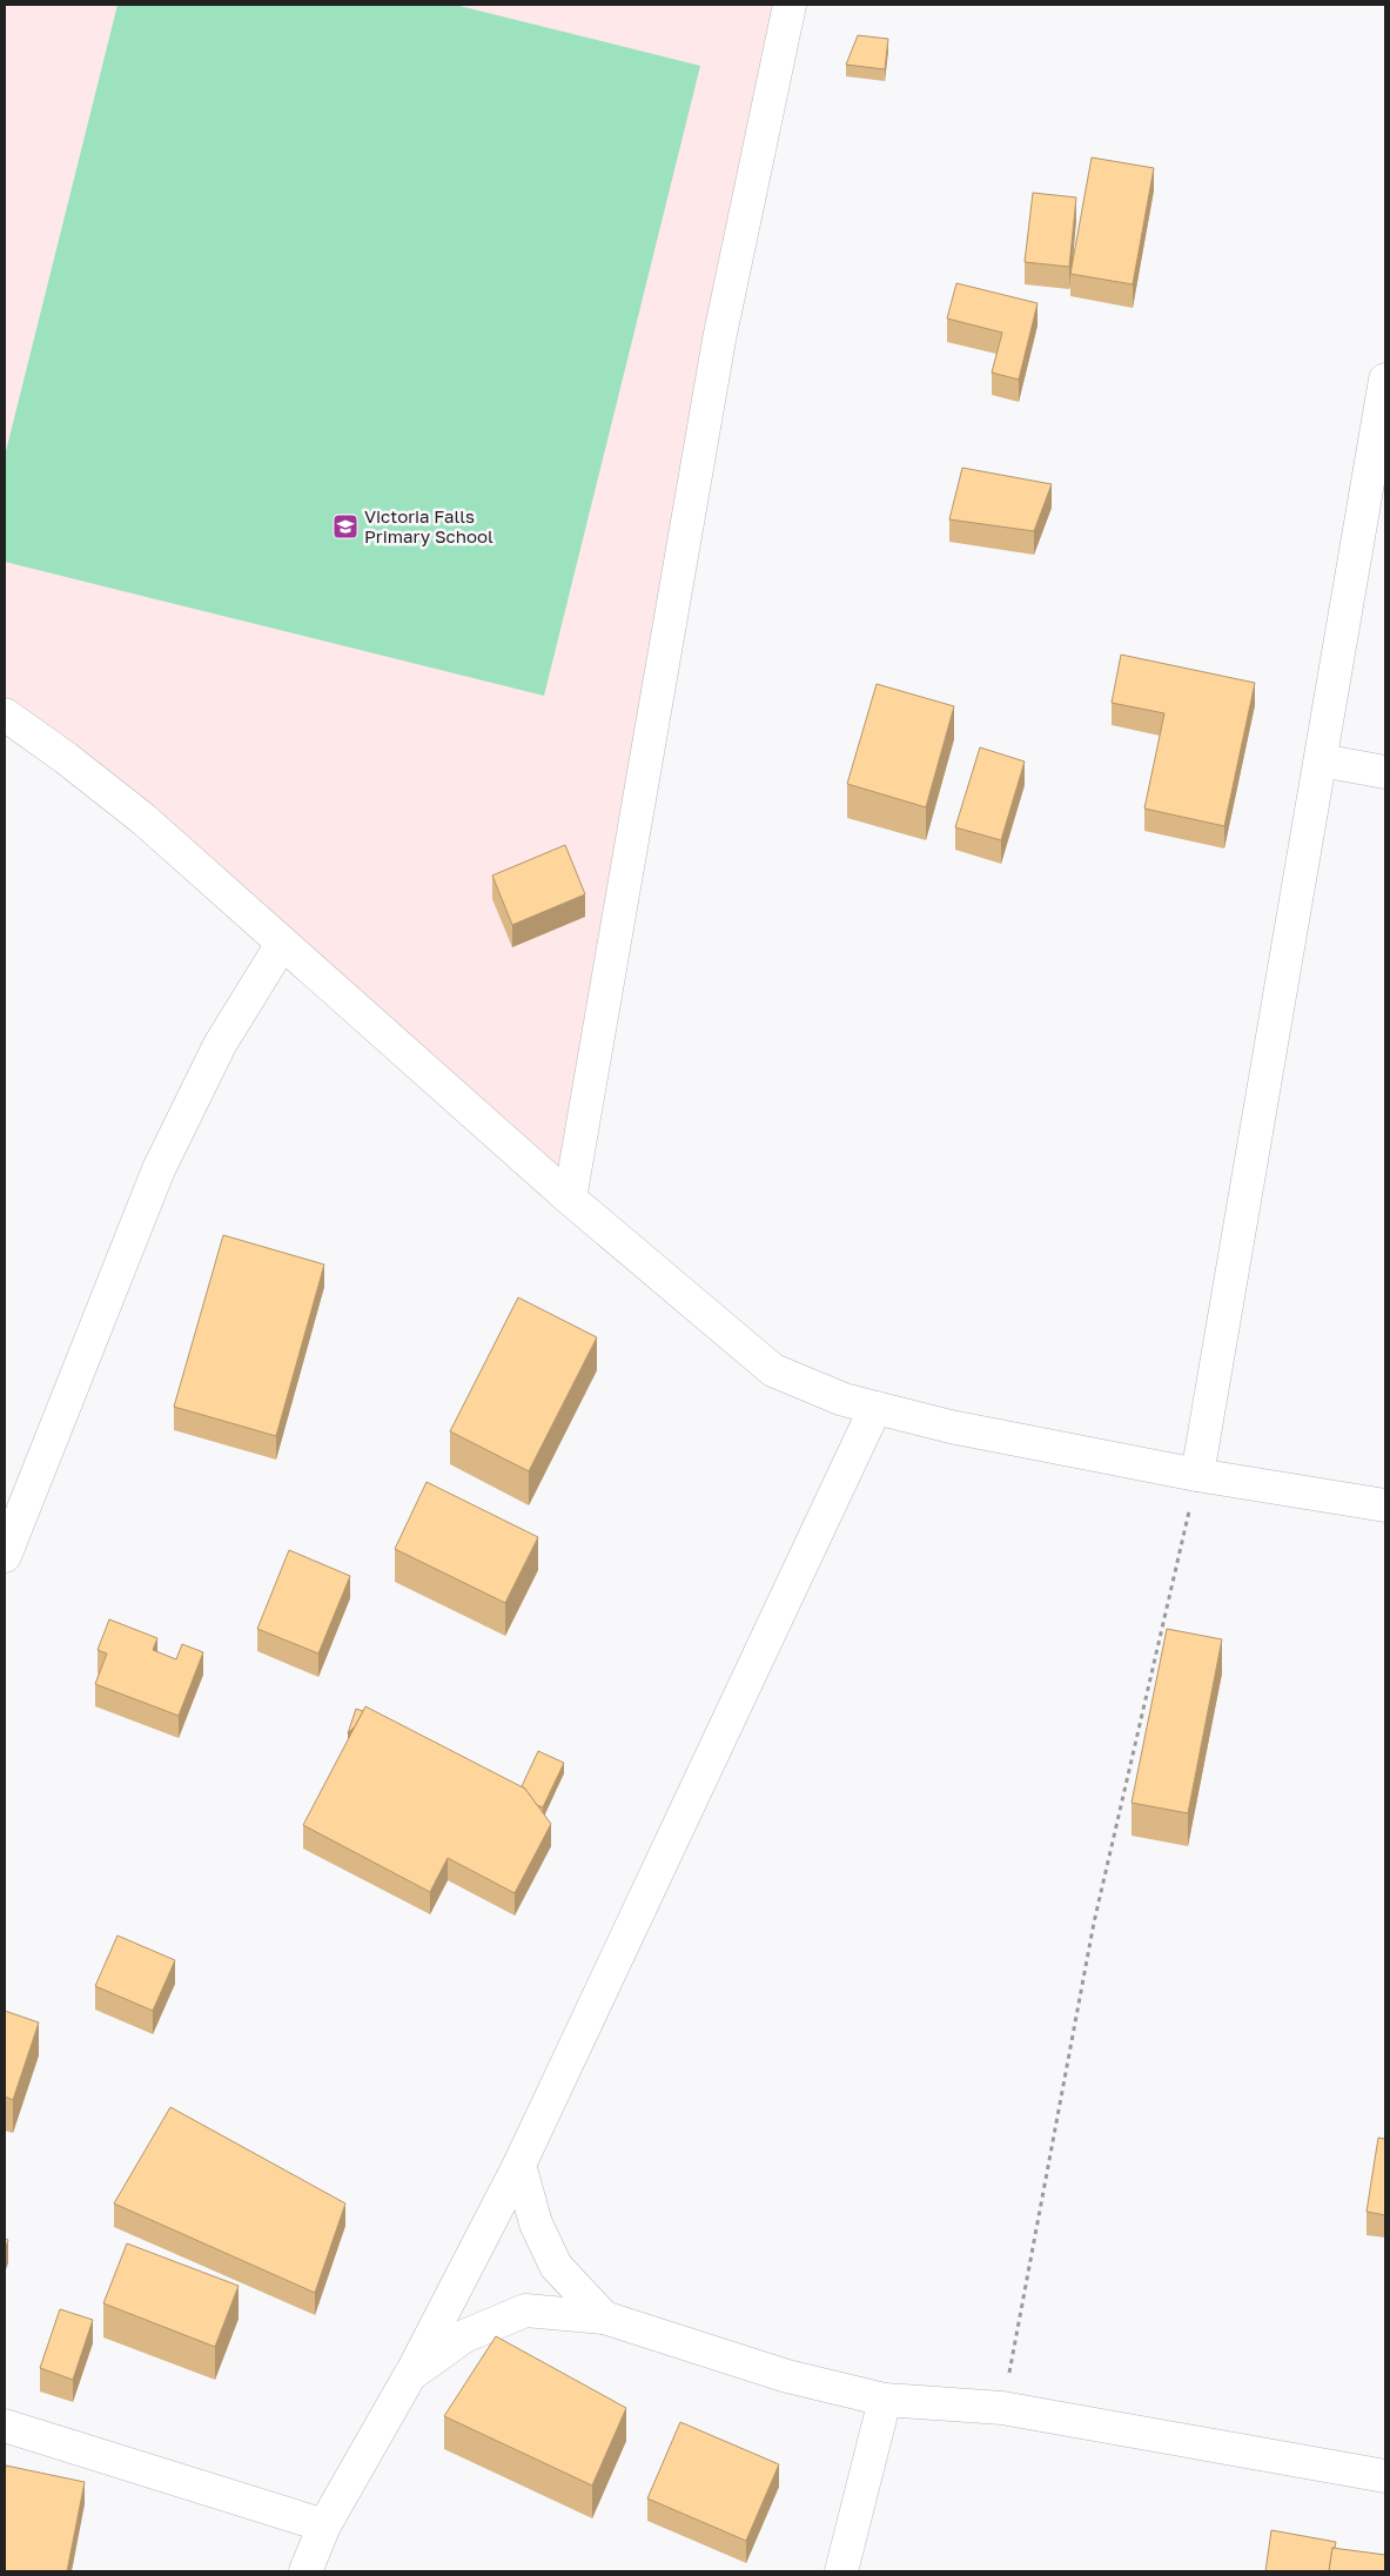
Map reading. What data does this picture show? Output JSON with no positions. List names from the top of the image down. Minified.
{"places":{"school or university":["Victoria Falls Primary School"]}}
